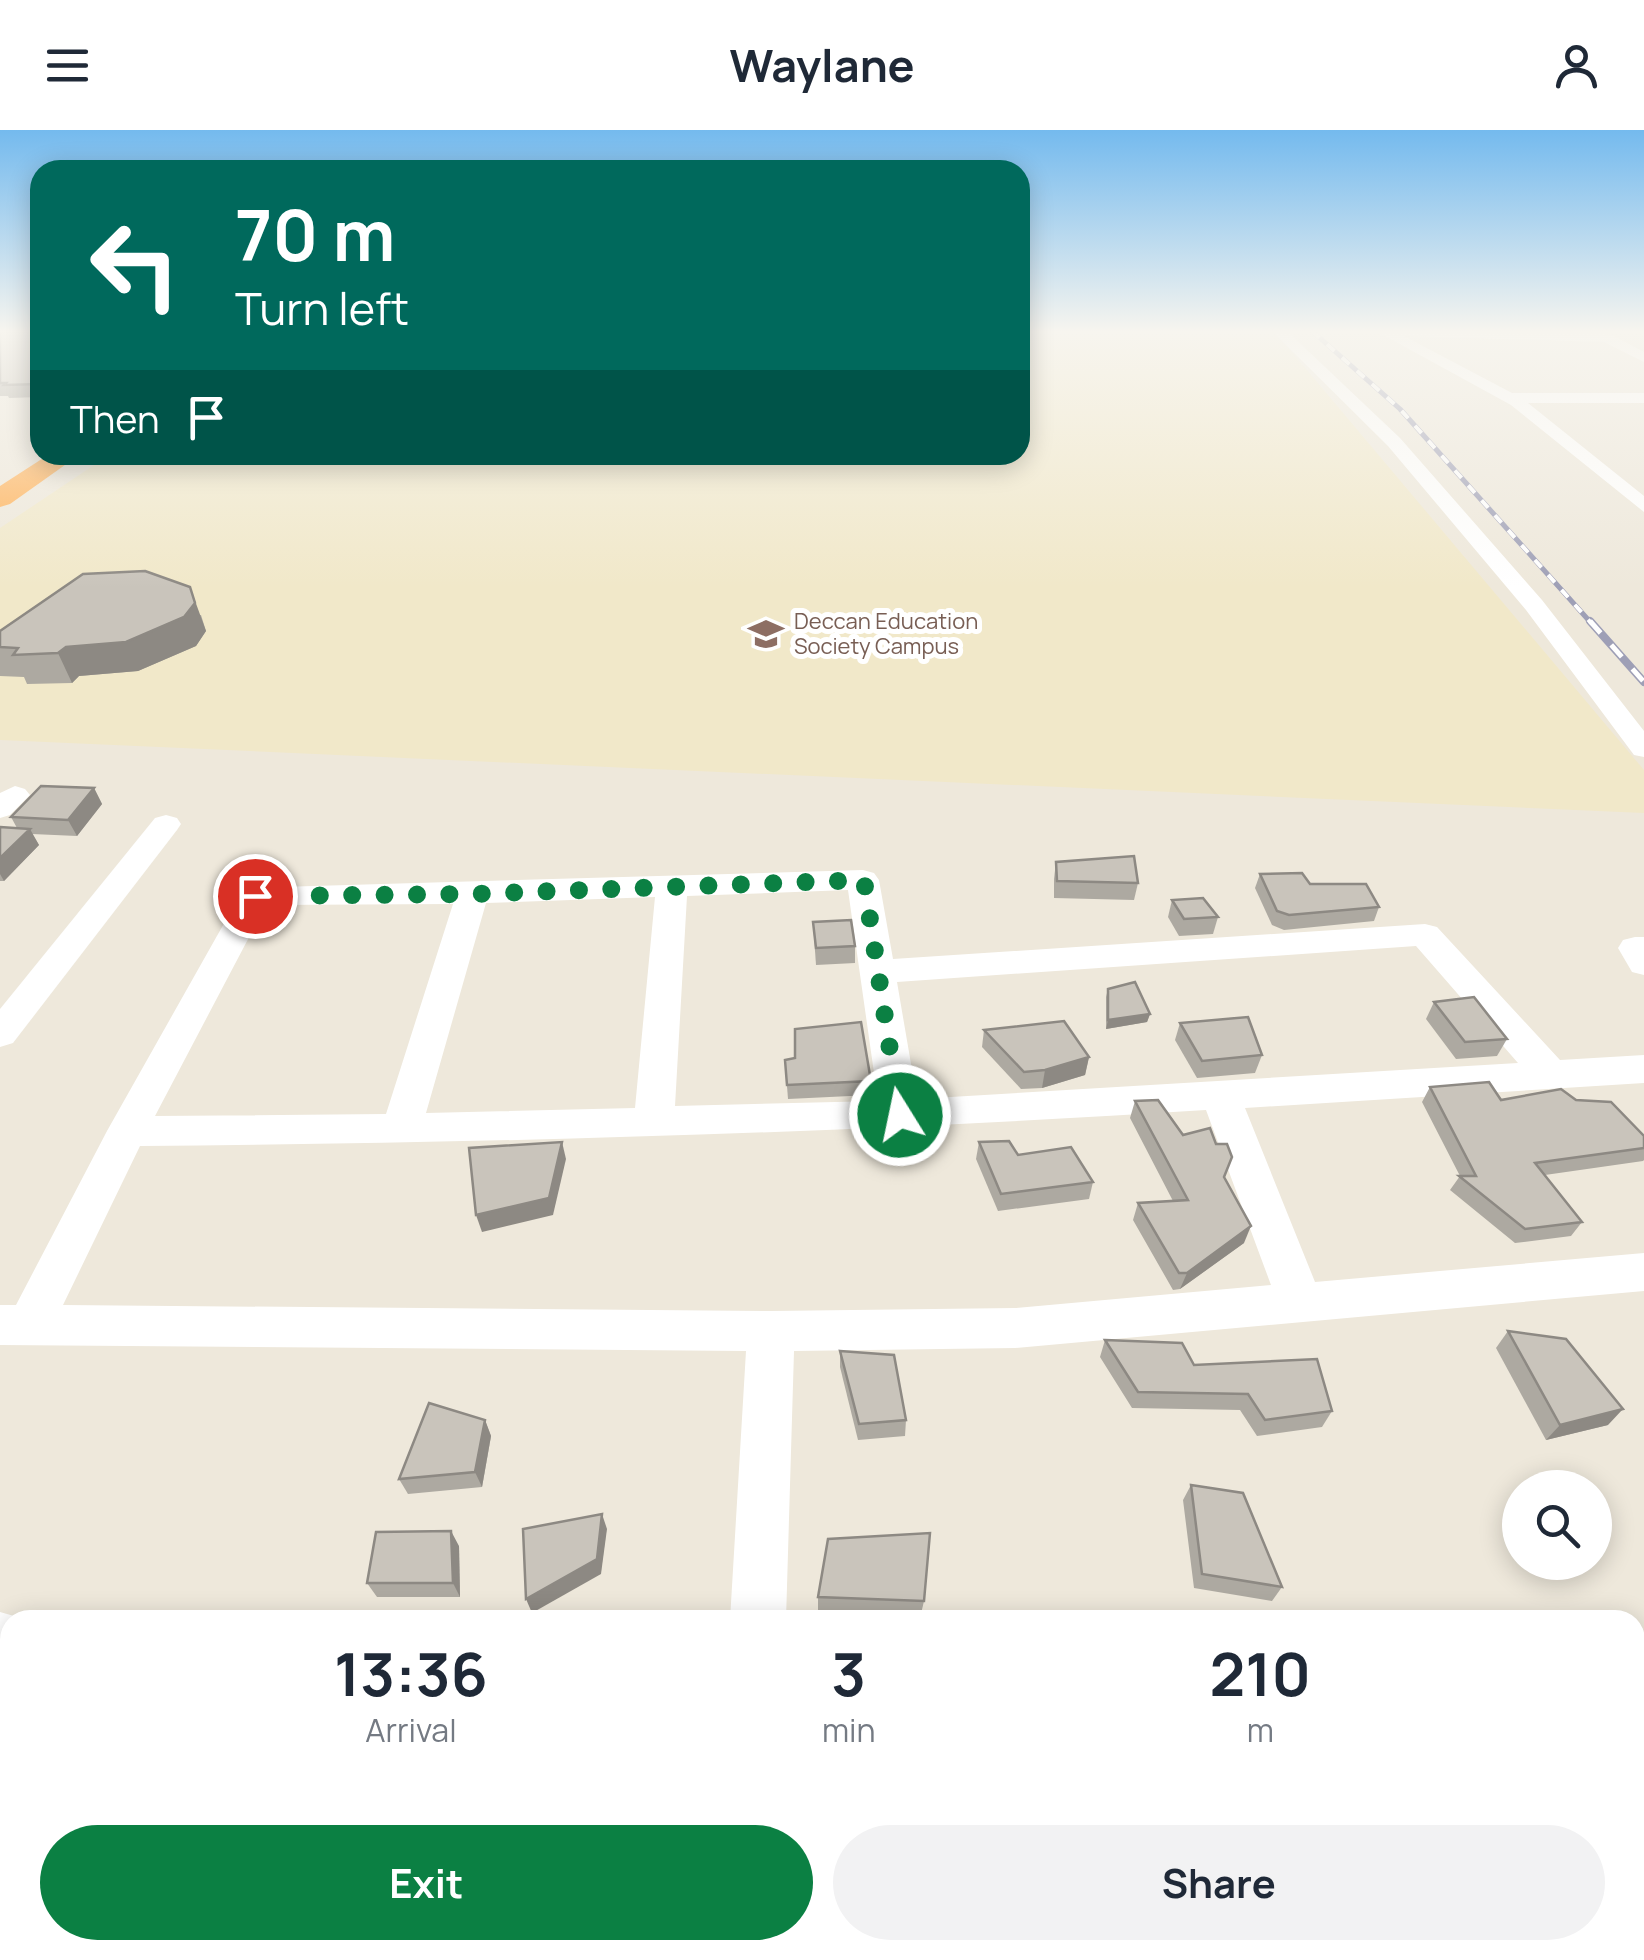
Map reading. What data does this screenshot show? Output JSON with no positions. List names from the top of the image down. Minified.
{"places":{"school or university":["Deccan Education Society Campus"]},"page":{"header":"Waylane","turn":["70 m","Turn left"],"then":"Then","eta":["13:36","Arrival","3","min","210","m"],"buttons":["Exit","Share"]}}
